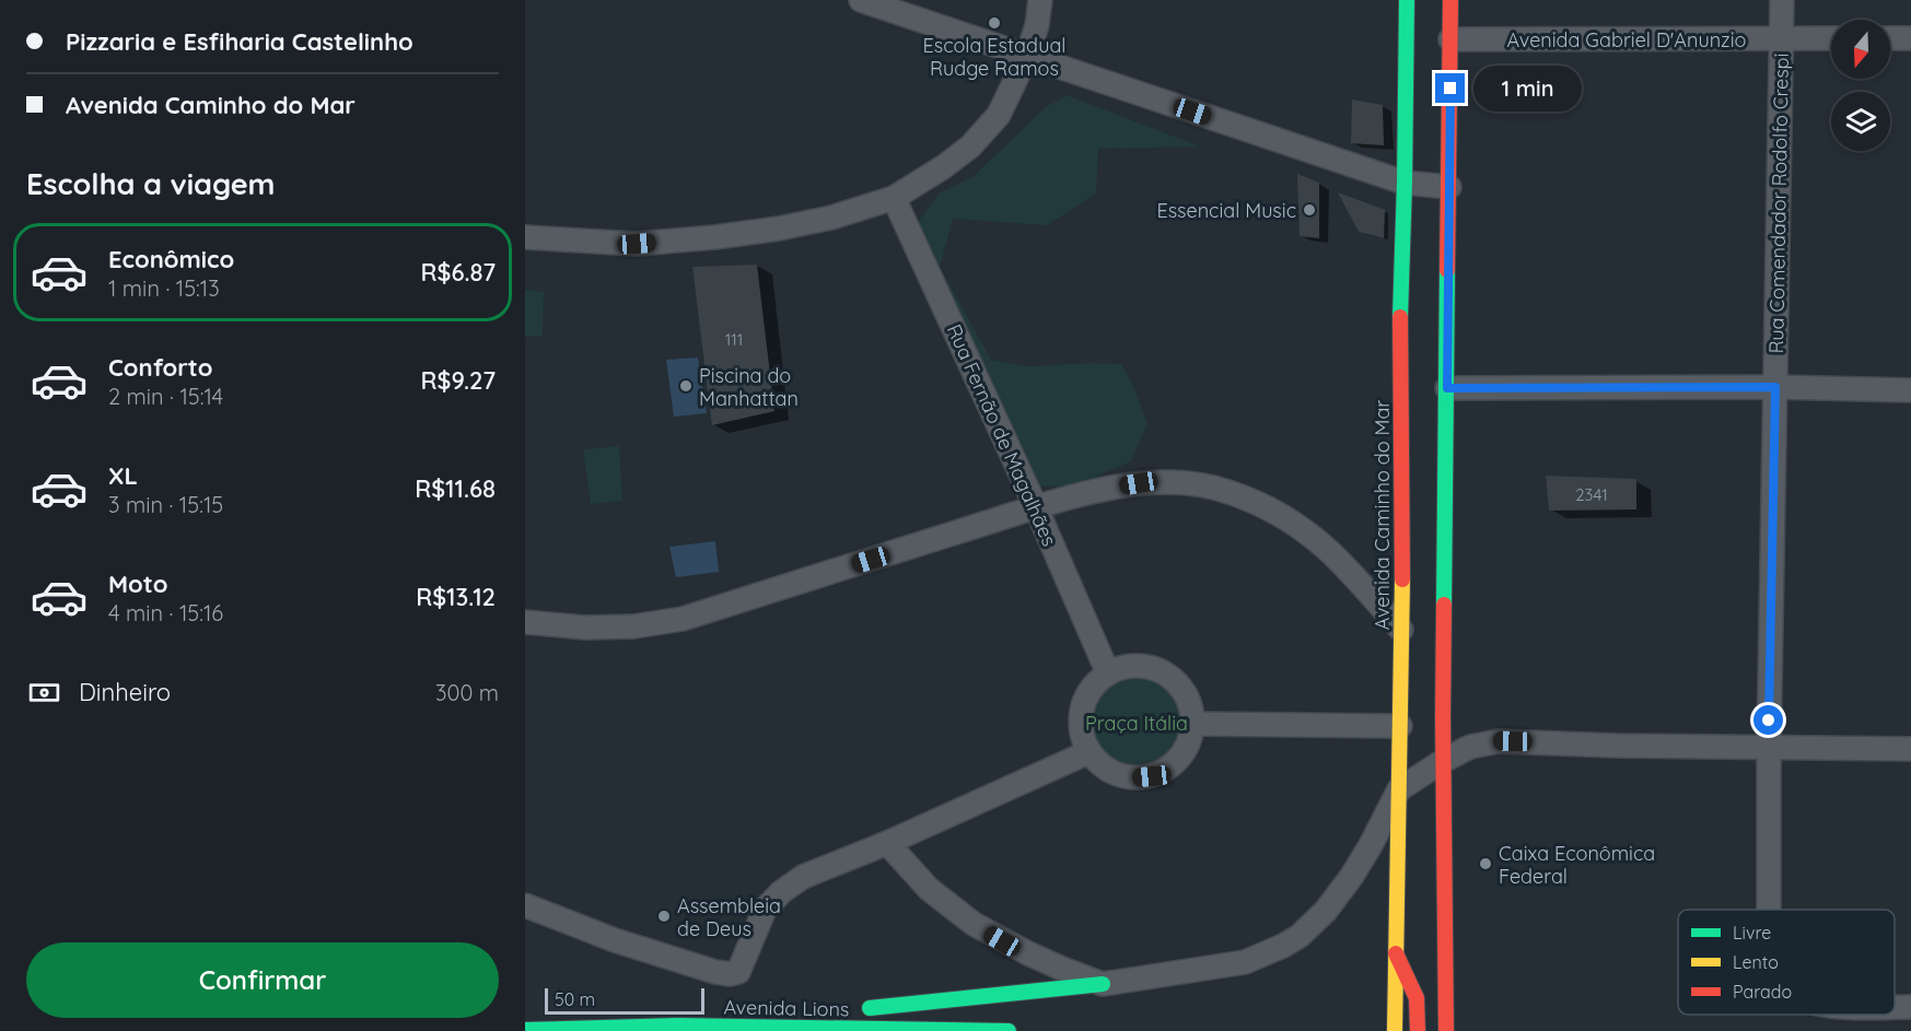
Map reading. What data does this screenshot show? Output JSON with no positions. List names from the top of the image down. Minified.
{"streets":{"main road":["Avenida Caminho do Mar","Avenida Lions"],"street":["Avenida Gabriel D'Anunzio","Rua Comendador Rodolfo Crespi","Rua Fernão de Magalhães"]},"crossings":[["Avenida Gabriel D'Anunzio","Rua Comendador Rodolfo Crespi"]],"parks":["Praça Itália"],"places":["Escola Estadual Rudge Ramos","Essencial Music","Piscina do Manhattan","Caixa Econômica Federal","Assembleia de Deus"],"house_numbers":["111","2341"],"legend":["Livre","Lento","Parado"],"scale_bar":"50 m","north":"bottom","page":{"banner":["Pizzaria e Esfiharia Castelinho","Avenida Caminho do Mar"],"bubble":"1 min","heading":"Escolha a viagem","list":[{"name":"Econômico","note":"1 min · 15:13","value":"R$6.87"},{"name":"Conforto","note":"2 min · 15:14","value":"R$9.27"},{"name":"XL","note":"3 min · 15:15","value":"R$11.68"},{"name":"Moto","note":"4 min · 15:16","value":"R$13.12"}],"pay":["Dinheiro","300 m"],"buttons":"Confirmar","scale":"50 m"}}
